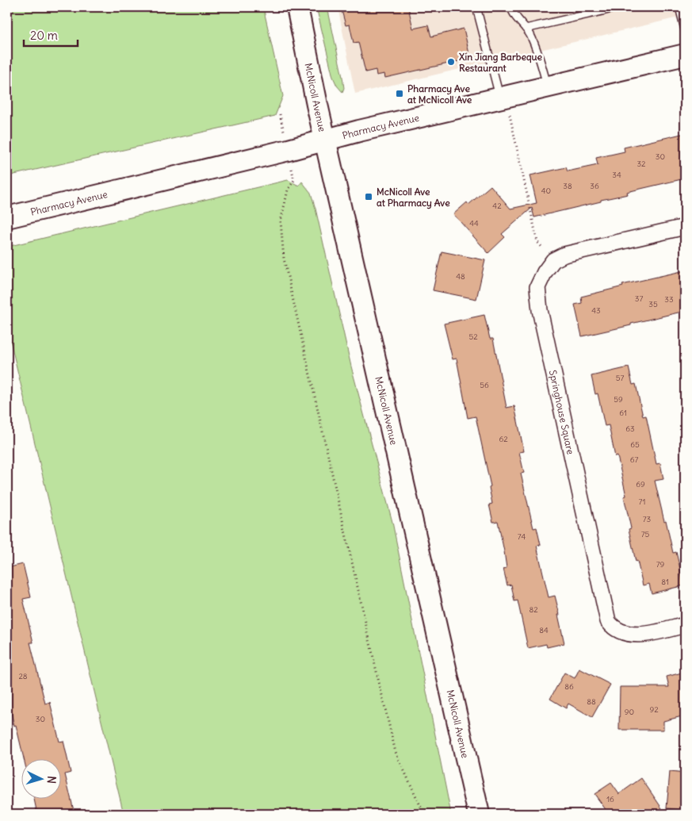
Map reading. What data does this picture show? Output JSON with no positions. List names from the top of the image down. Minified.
{"streets":{"main road":["McNicoll Avenue","Pharmacy Avenue"],"street":["Springhouse Square"]},"crossings":[["McNicoll Avenue","Pharmacy Avenue"]],"places":{"other":["Xin Jiang Barbeque Restaurant"],"transit":["Pharmacy Ave at McNicoll Ave","McNicoll Ave at Pharmacy Ave"]},"house_numbers":["30","32","34","38","36","40","42","44","48","37","33","35","43","52","57","56","59","61","63","62","65","67","69","71","73","75","74","79","81","82","84","28","86","88","92","90","30","16"],"scale_bar":"20 m","north":"right"}
